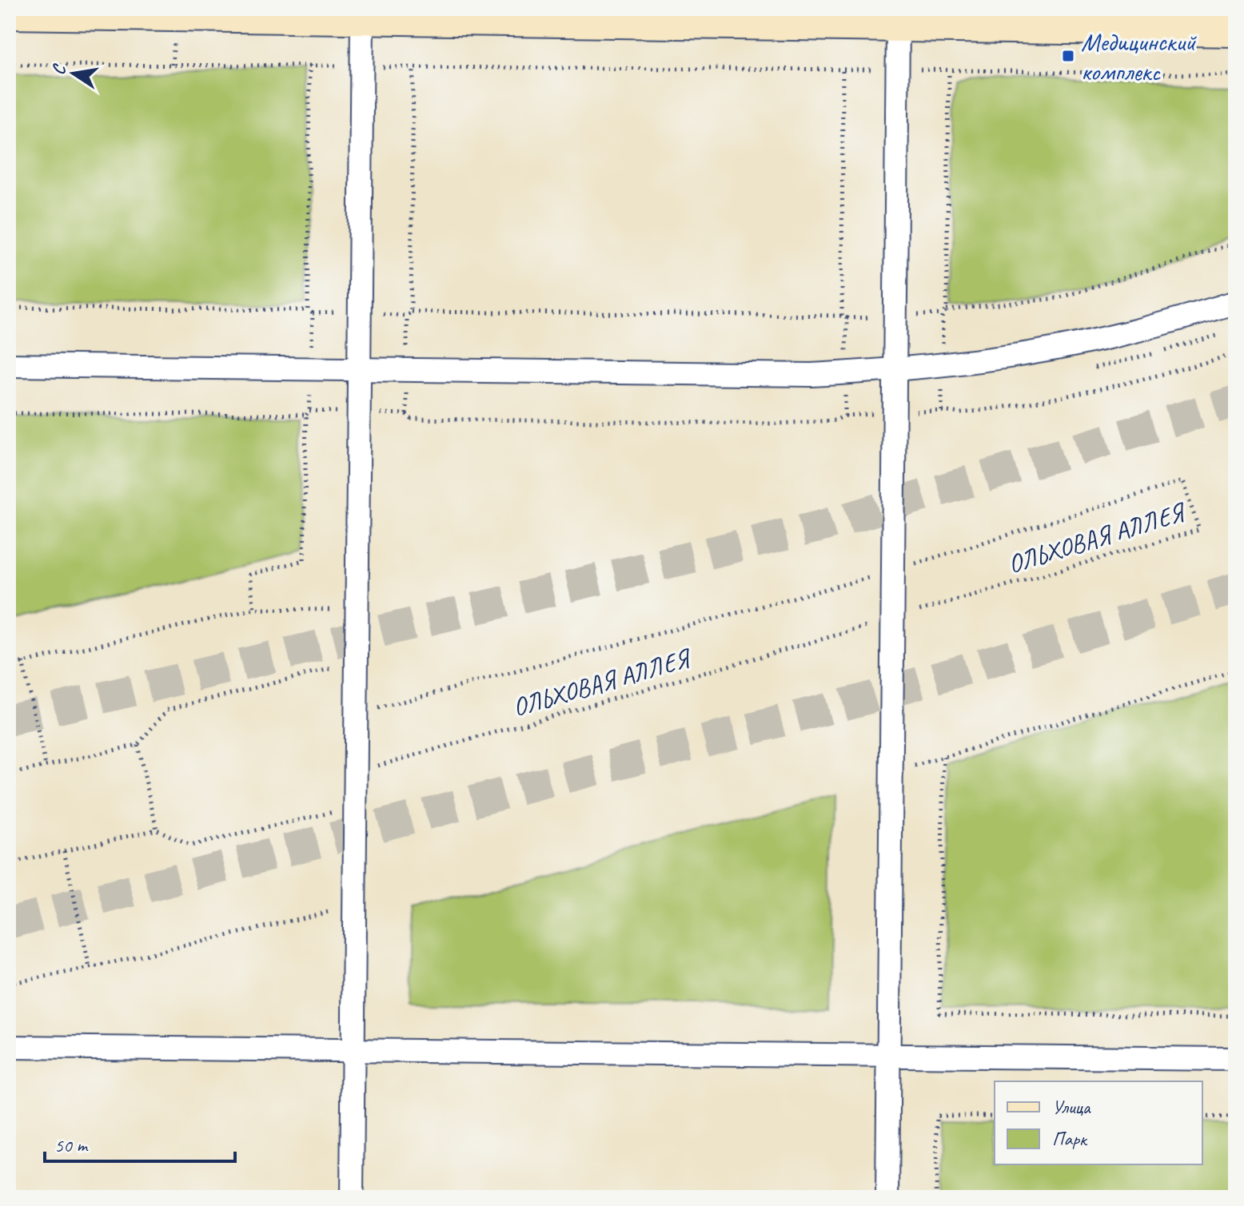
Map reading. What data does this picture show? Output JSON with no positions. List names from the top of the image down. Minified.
{"streets":{"path":["ОЛЬХОВАЯ АЛЛЕЯ"]},"places":{"transit":["Медицинский комплекс"]},"legend":["Улица","Парк"],"scale_bar":"50 m","north":"left"}
